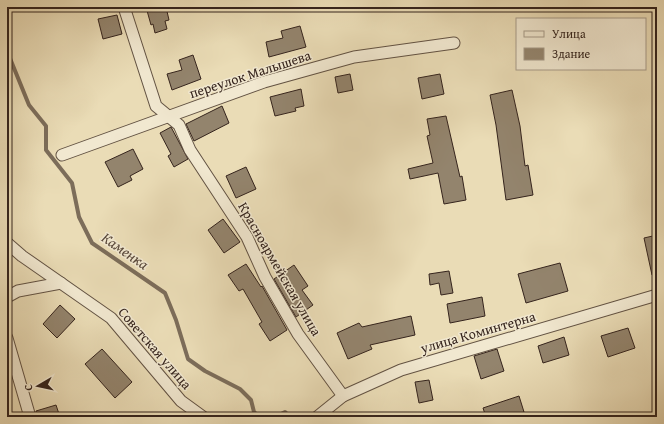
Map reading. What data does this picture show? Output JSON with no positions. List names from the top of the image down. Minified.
{"streets":{"street":["переулок Малышева","Красноармейская улица","улица Коминтерна","Советская улица"]},"crossings":[["переулок Малышева","Красноармейская улица"],["Красноармейская улица","улица Коминтерна"]],"water":["Каменка"],"legend":["Улица","Здание"],"north":"left"}
